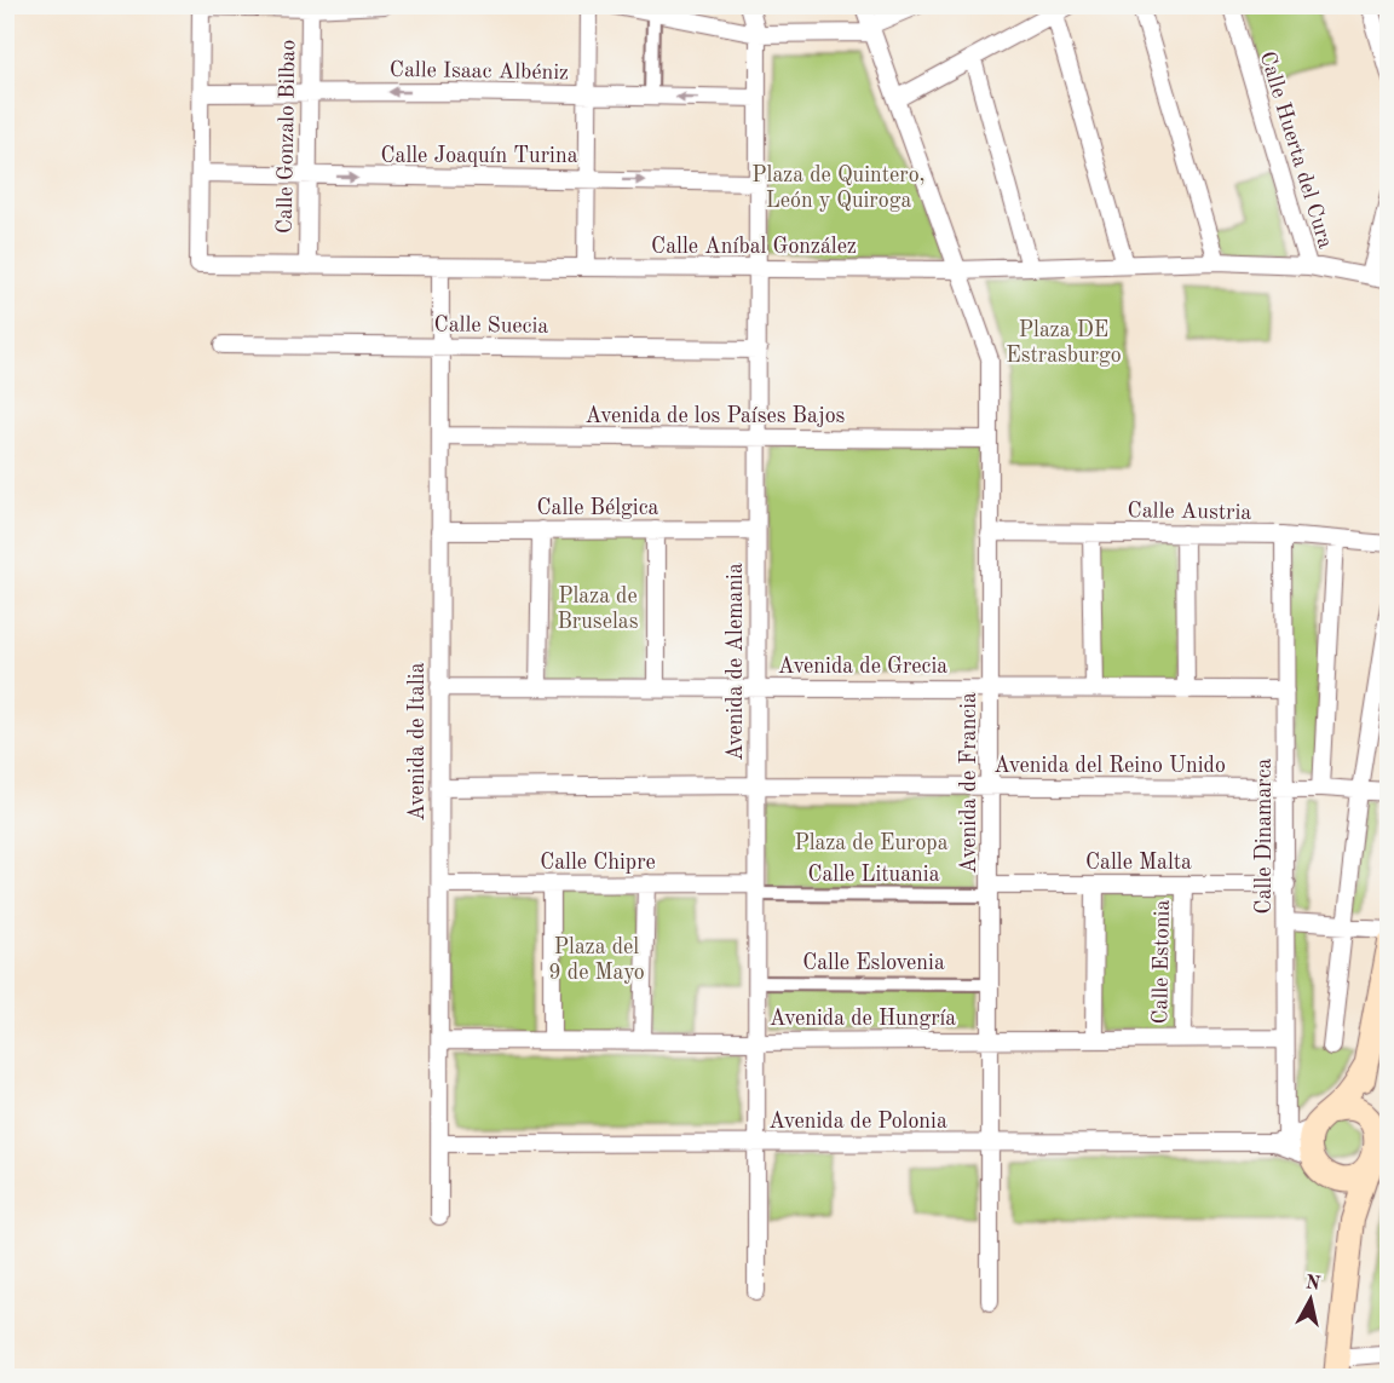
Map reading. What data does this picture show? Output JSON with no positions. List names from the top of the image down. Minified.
{"streets":{"street":["Calle Isaac Albéniz","Calle Gonzalo Bilbao","Calle Huerta del Cura","Calle Joaquín Turina","Calle Aníbal González","Calle Suecia","Avenida de los Países Bajos","Calle Bélgica","Calle Austria","Avenida de Alemania","Avenida de Grecia","Avenida de Italia","Avenida del Reino Unido","Avenida de Francia","Calle Dinamarca","Calle Chipre","Calle Malta","Calle Lituania","Calle Estonia","Calle Eslovenia","Avenida de Hungría","Avenida de Polonia"]},"crossings":[["Calle Isaac Albéniz","Calle Gonzalo Bilbao"],["Calle Isaac Albéniz","Avenida de Alemania"],["Calle Gonzalo Bilbao","Calle Joaquín Turina"],["Calle Gonzalo Bilbao","Calle Aníbal González"],["Calle Huerta del Cura","Calle Aníbal González"],["Calle Joaquín Turina","Calle Aníbal González"],["Calle Joaquín Turina","Avenida de Alemania"],["Calle Aníbal González","Avenida de Alemania"],["Calle Aníbal González","Avenida de Italia"],["Calle Aníbal González","Avenida de Francia"],["Calle Suecia","Avenida de Alemania"],["Calle Suecia","Avenida de Italia"],["Avenida de los Países Bajos","Avenida de Alemania"],["Avenida de los Países Bajos","Avenida de Italia"],["Avenida de los Países Bajos","Avenida de Francia"],["Calle Bélgica","Avenida de Alemania"],["Calle Bélgica","Avenida de Italia"],["Calle Austria","Avenida de Francia"],["Calle Austria","Calle Dinamarca"],["Avenida de Alemania","Avenida de Grecia"],["Avenida de Alemania","Avenida del Reino Unido"],["Avenida de Alemania","Calle Chipre"],["Avenida de Alemania","Calle Lituania"],["Avenida de Alemania","Calle Eslovenia"],["Avenida de Alemania","Avenida de Hungría"],["Avenida de Alemania","Avenida de Polonia"],["Avenida de Grecia","Avenida de Italia"],["Avenida de Grecia","Avenida de Francia"],["Avenida de Grecia","Calle Dinamarca"],["Avenida de Italia","Avenida del Reino Unido"],["Avenida de Italia","Calle Chipre"],["Avenida de Italia","Avenida de Hungría"],["Avenida de Italia","Avenida de Polonia"],["Avenida del Reino Unido","Avenida de Francia"],["Avenida del Reino Unido","Calle Dinamarca"],["Avenida de Francia","Calle Malta"],["Avenida de Francia","Calle Lituania"],["Avenida de Francia","Calle Eslovenia"],["Avenida de Francia","Avenida de Hungría"],["Avenida de Francia","Avenida de Polonia"],["Calle Dinamarca","Calle Malta"],["Calle Dinamarca","Avenida de Hungría"],["Calle Dinamarca","Avenida de Polonia"],["Calle Chipre","Calle Lituania"],["Calle Malta","Calle Lituania"],["Calle Malta","Calle Estonia"],["Calle Estonia","Avenida de Hungría"]],"one_way":["Calle Joaquín Turina"],"parks":["Plaza de Quintero, León y Quiroga","Plaza DE Estrasburgo","Plaza de Bruselas","Plaza de Europa","Plaza del 9 de Mayo"],"north":"top"}
